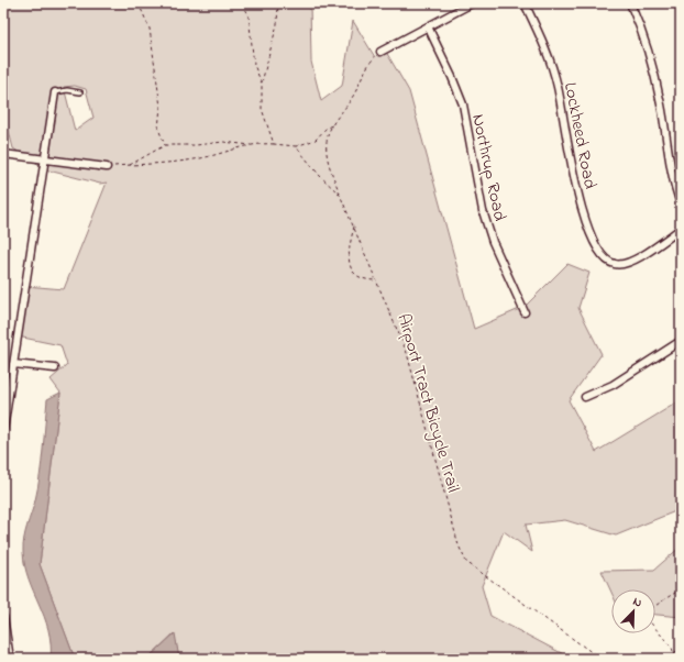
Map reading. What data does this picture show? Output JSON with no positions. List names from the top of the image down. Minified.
{"streets":{"street":["Lockheed Road","Northrup Road"],"path":["Airport Tract Bicycle Trail"]},"north":"top right"}
